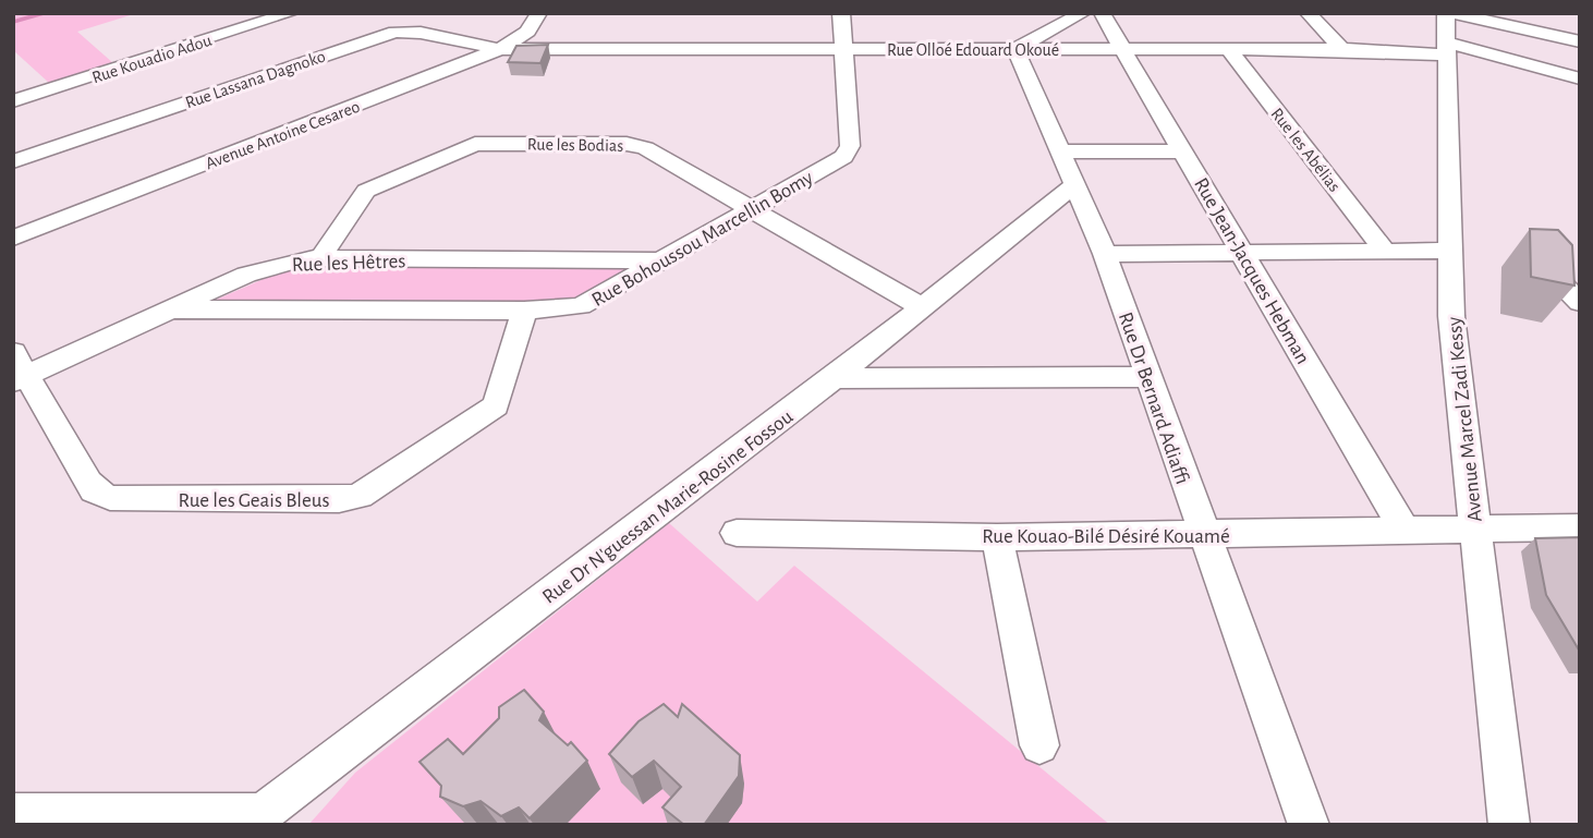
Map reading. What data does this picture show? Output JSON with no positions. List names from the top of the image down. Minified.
{"streets":{"street":["Rue Olloé Edouard Okoué","Rue Kouadio Adou","Rue Lassana Dagnoko","Avenue Antoine Cesareo","Rue les Bodias","Rue les Abélias","Rue Bohoussou Marcellin Bomy","Rue les Hêtres","Rue Jean-Jacques Hebman","Rue Dr Bernard Adiaffi","Avenue Marcel Zadi Kessy","Rue les Geais Bleus","Rue Dr N'guessan Marie-Rosine Fossou","Rue Kouao-Bilé Désiré Kouamé"]},"crossings":[["Rue Olloé Edouard Okoué","Rue Lassana Dagnoko"],["Rue Olloé Edouard Okoué","Avenue Antoine Cesareo"],["Rue Olloé Edouard Okoué","Rue les Abélias"],["Rue Olloé Edouard Okoué","Rue Bohoussou Marcellin Bomy"],["Rue Olloé Edouard Okoué","Rue Jean-Jacques Hebman"],["Rue Olloé Edouard Okoué","Rue Dr Bernard Adiaffi"],["Rue Olloé Edouard Okoué","Avenue Marcel Zadi Kessy"],["Rue Lassana Dagnoko","Avenue Antoine Cesareo"],["Rue les Bodias","Rue Bohoussou Marcellin Bomy"],["Rue les Bodias","Rue les Hêtres"],["Rue les Bodias","Rue Dr N'guessan Marie-Rosine Fossou"],["Rue Bohoussou Marcellin Bomy","Rue les Hêtres"],["Rue Bohoussou Marcellin Bomy","Rue les Geais Bleus"],["Rue les Hêtres","Rue les Geais Bleus"],["Rue Jean-Jacques Hebman","Rue Kouao-Bilé Désiré Kouamé"],["Rue Dr Bernard Adiaffi","Rue Dr N'guessan Marie-Rosine Fossou"],["Rue Dr Bernard Adiaffi","Rue Kouao-Bilé Désiré Kouamé"],["Avenue Marcel Zadi Kessy","Rue Kouao-Bilé Désiré Kouamé"]]}
